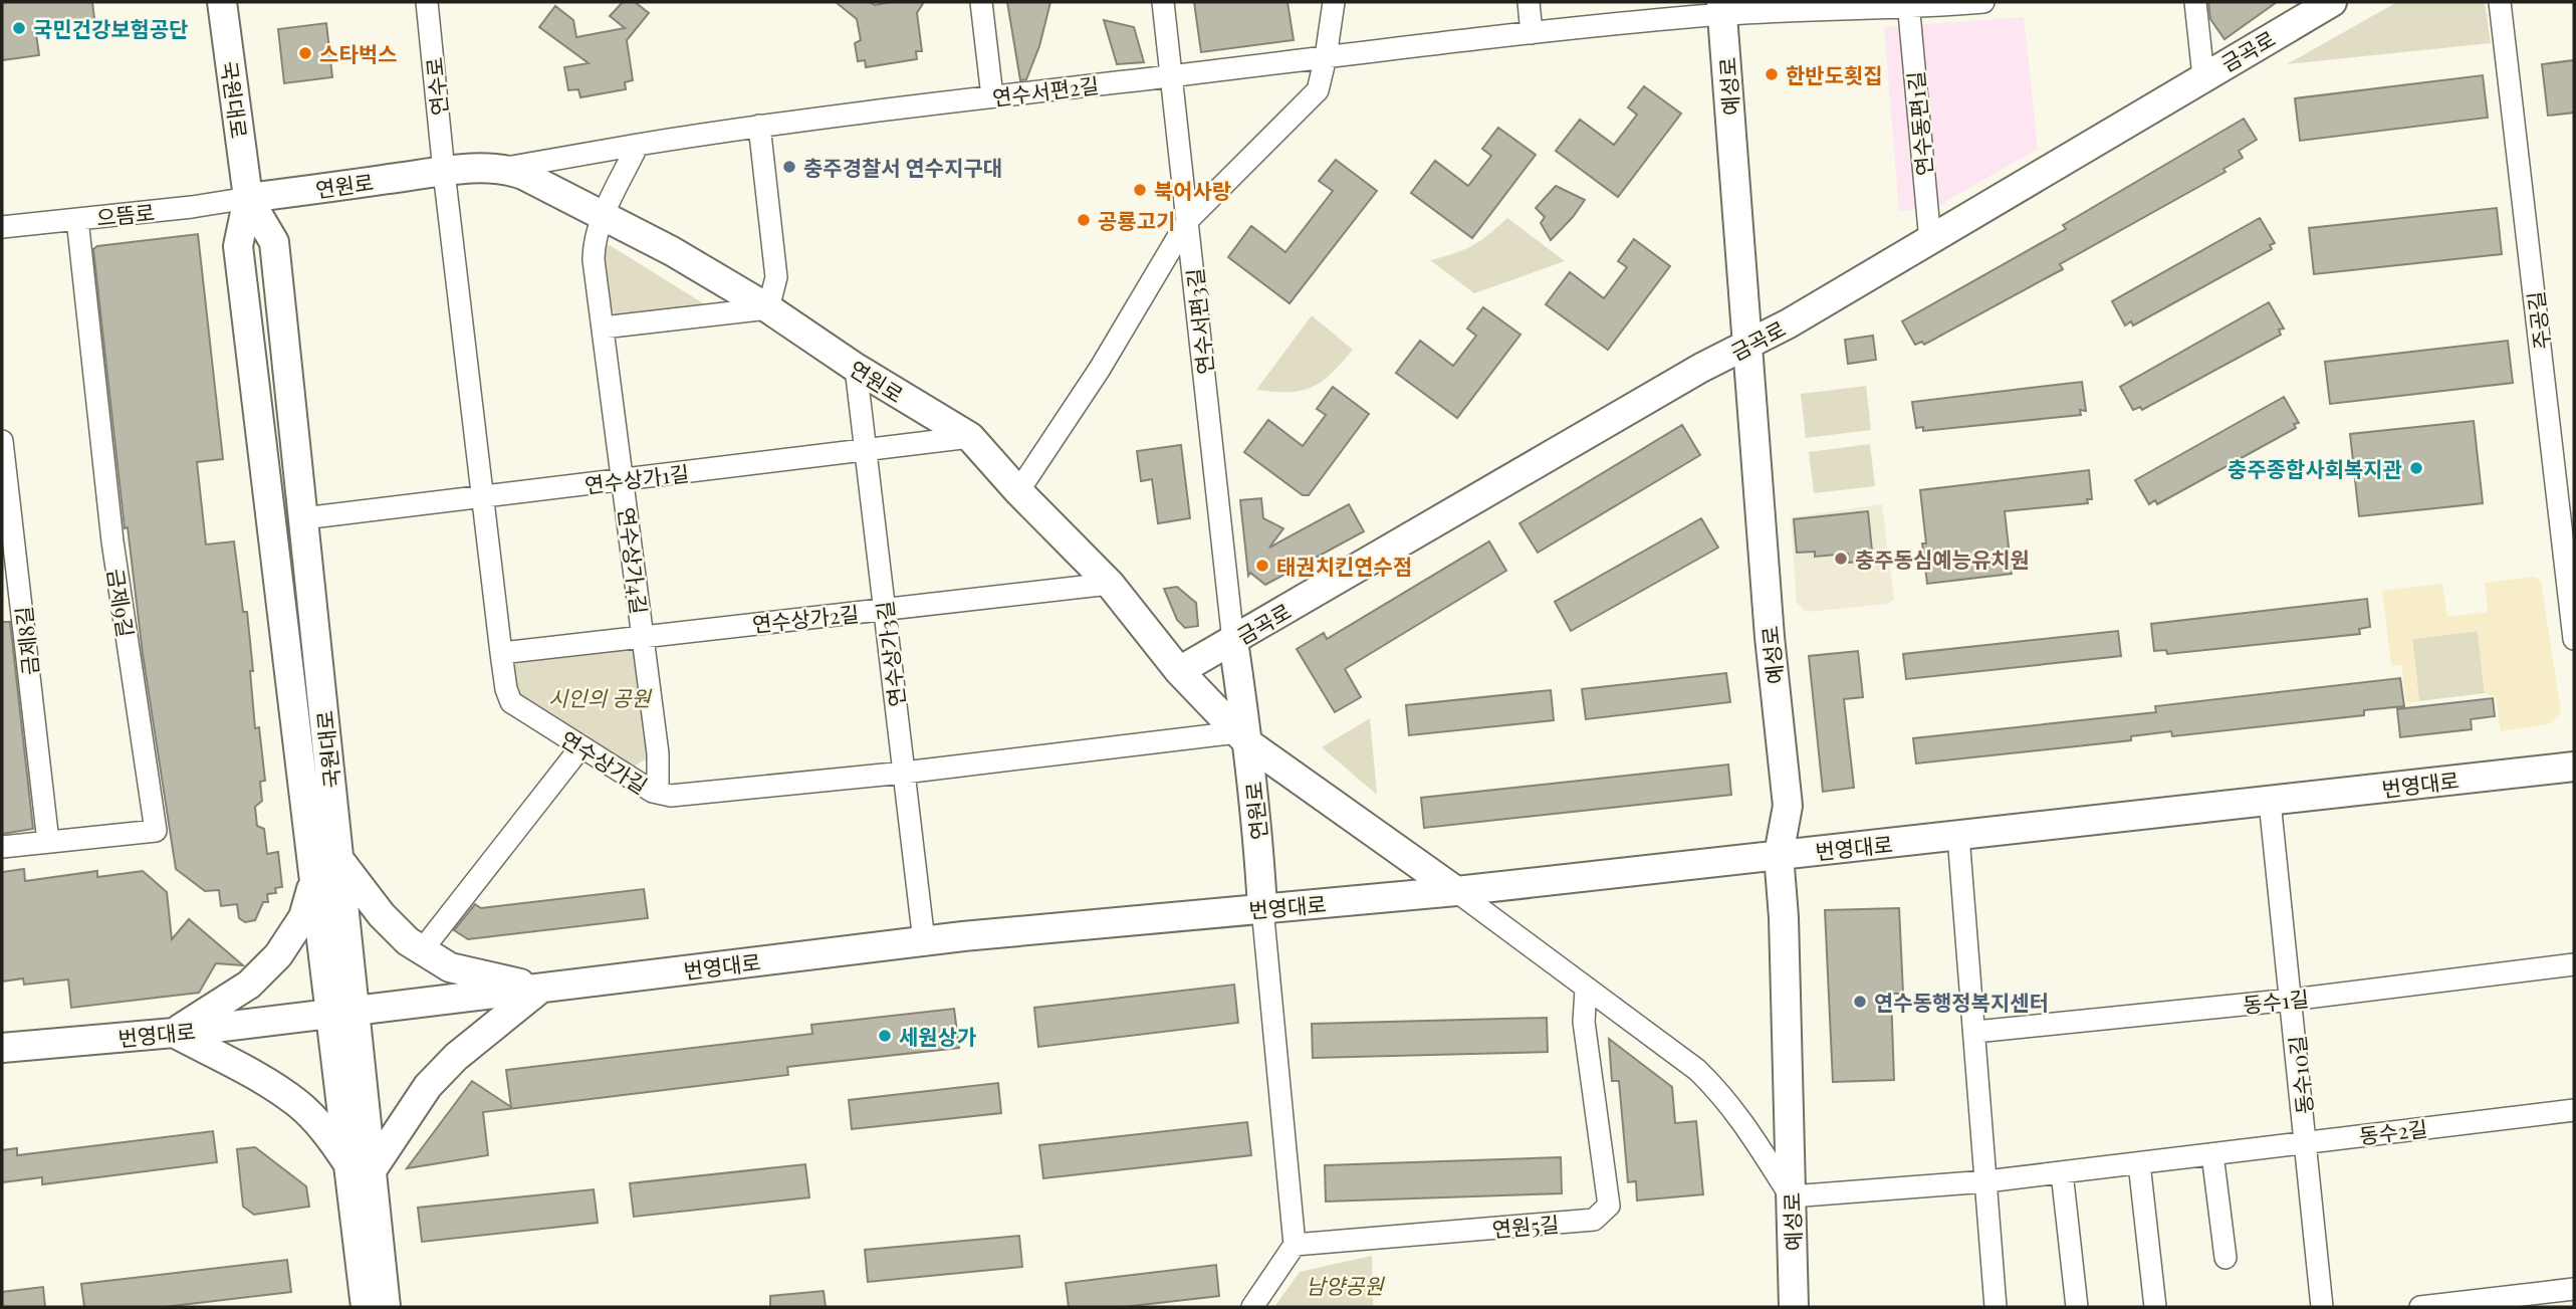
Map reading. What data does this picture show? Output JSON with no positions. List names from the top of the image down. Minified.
{"streets":{"street":["금곡로","연수로","예성로","연수서편2길","국원대로","연수동편1길","연원로","으뜸로","주공길","연수서편3길","연수상가1길","연수상가4길","금제9길","연수상가2길","금제8길","연수상가3길","연수상가길","번영대로","동수1길","동수10길","동수2길","연원5길"]},"crossings":[["금곡로","예성로"],["금곡로","연수동편1길"],["금곡로","연원로"],["금곡로","연수서편3길"],["연수로","연원로"],["연수로","연수상가길"],["예성로","연수서편2길"],["예성로","번영대로"],["예성로","동수2길"],["연수서편2길","연원로"],["연수서편2길","연수서편3길"],["국원대로","연원로"],["국원대로","으뜸로"],["국원대로","연수상가1길"],["국원대로","번영대로"],["연원로","으뜸로"],["연원로","연수상가1길"],["연원로","연수상가4길"],["연원로","연수상가2길"],["연원로","연수상가3길"],["연원로","연수상가길"],["연원로","번영대로"],["으뜸로","금제9길"],["연수상가1길","연수상가4길"],["연수상가1길","연수상가3길"],["연수상가1길","연수상가길"],["연수상가4길","연수상가2길"],["연수상가4길","연수상가길"],["금제9길","금제8길"],["연수상가2길","연수상가3길"],["연수상가2길","연수상가길"],["연수상가3길","연수상가길"],["연수상가3길","번영대로"],["번영대로","동수10길"],["동수1길","동수10길"],["동수10길","동수2길"]],"parks":["시인의 공원","남양공원"],"places":["국민건강보험공단","스타벅스","한반도횟집","충주경찰서 연수지구대","북어사랑","공룡고기","충주종합사회복지관","충주동심예능유치원","태권치킨연수점","연수동행정복지센터","세원상가"]}
